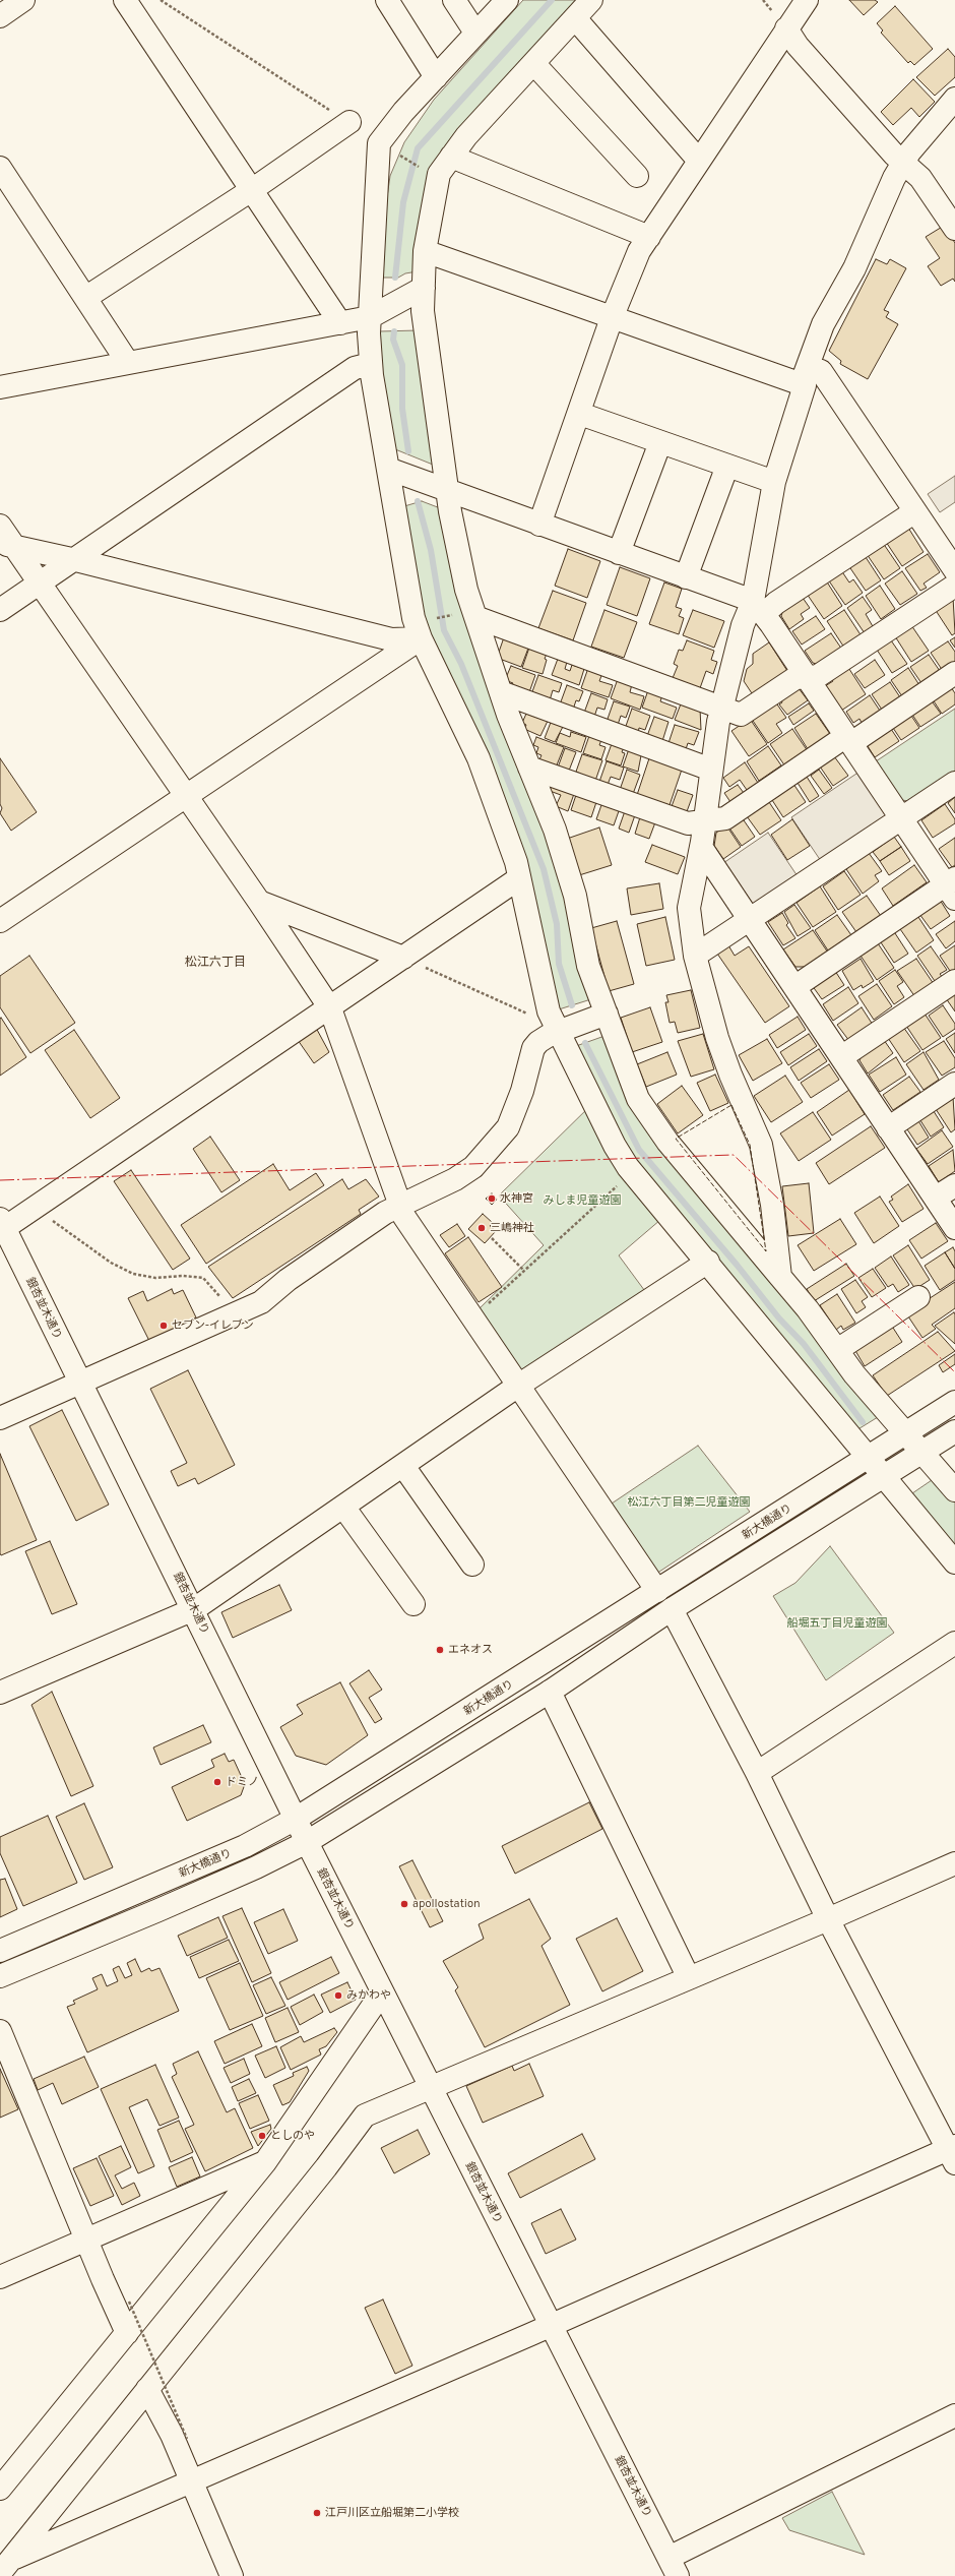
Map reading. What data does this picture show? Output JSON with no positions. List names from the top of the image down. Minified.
{"streets":{"street":["銀杏並木通り","新大橋通り"]},"crossings":[["銀杏並木通り","新大橋通り"]],"districts":["松江六丁目"],"parks":["みしま児童遊園","松江六丁目第二児童遊園","船堀五丁目児童遊園"],"places":["水神宮","三嶋神社","セブン-イレブン","エネオス","ドミノ","apollostation","みかわや","としのや","江戸川区立船堀第二小学校"]}
